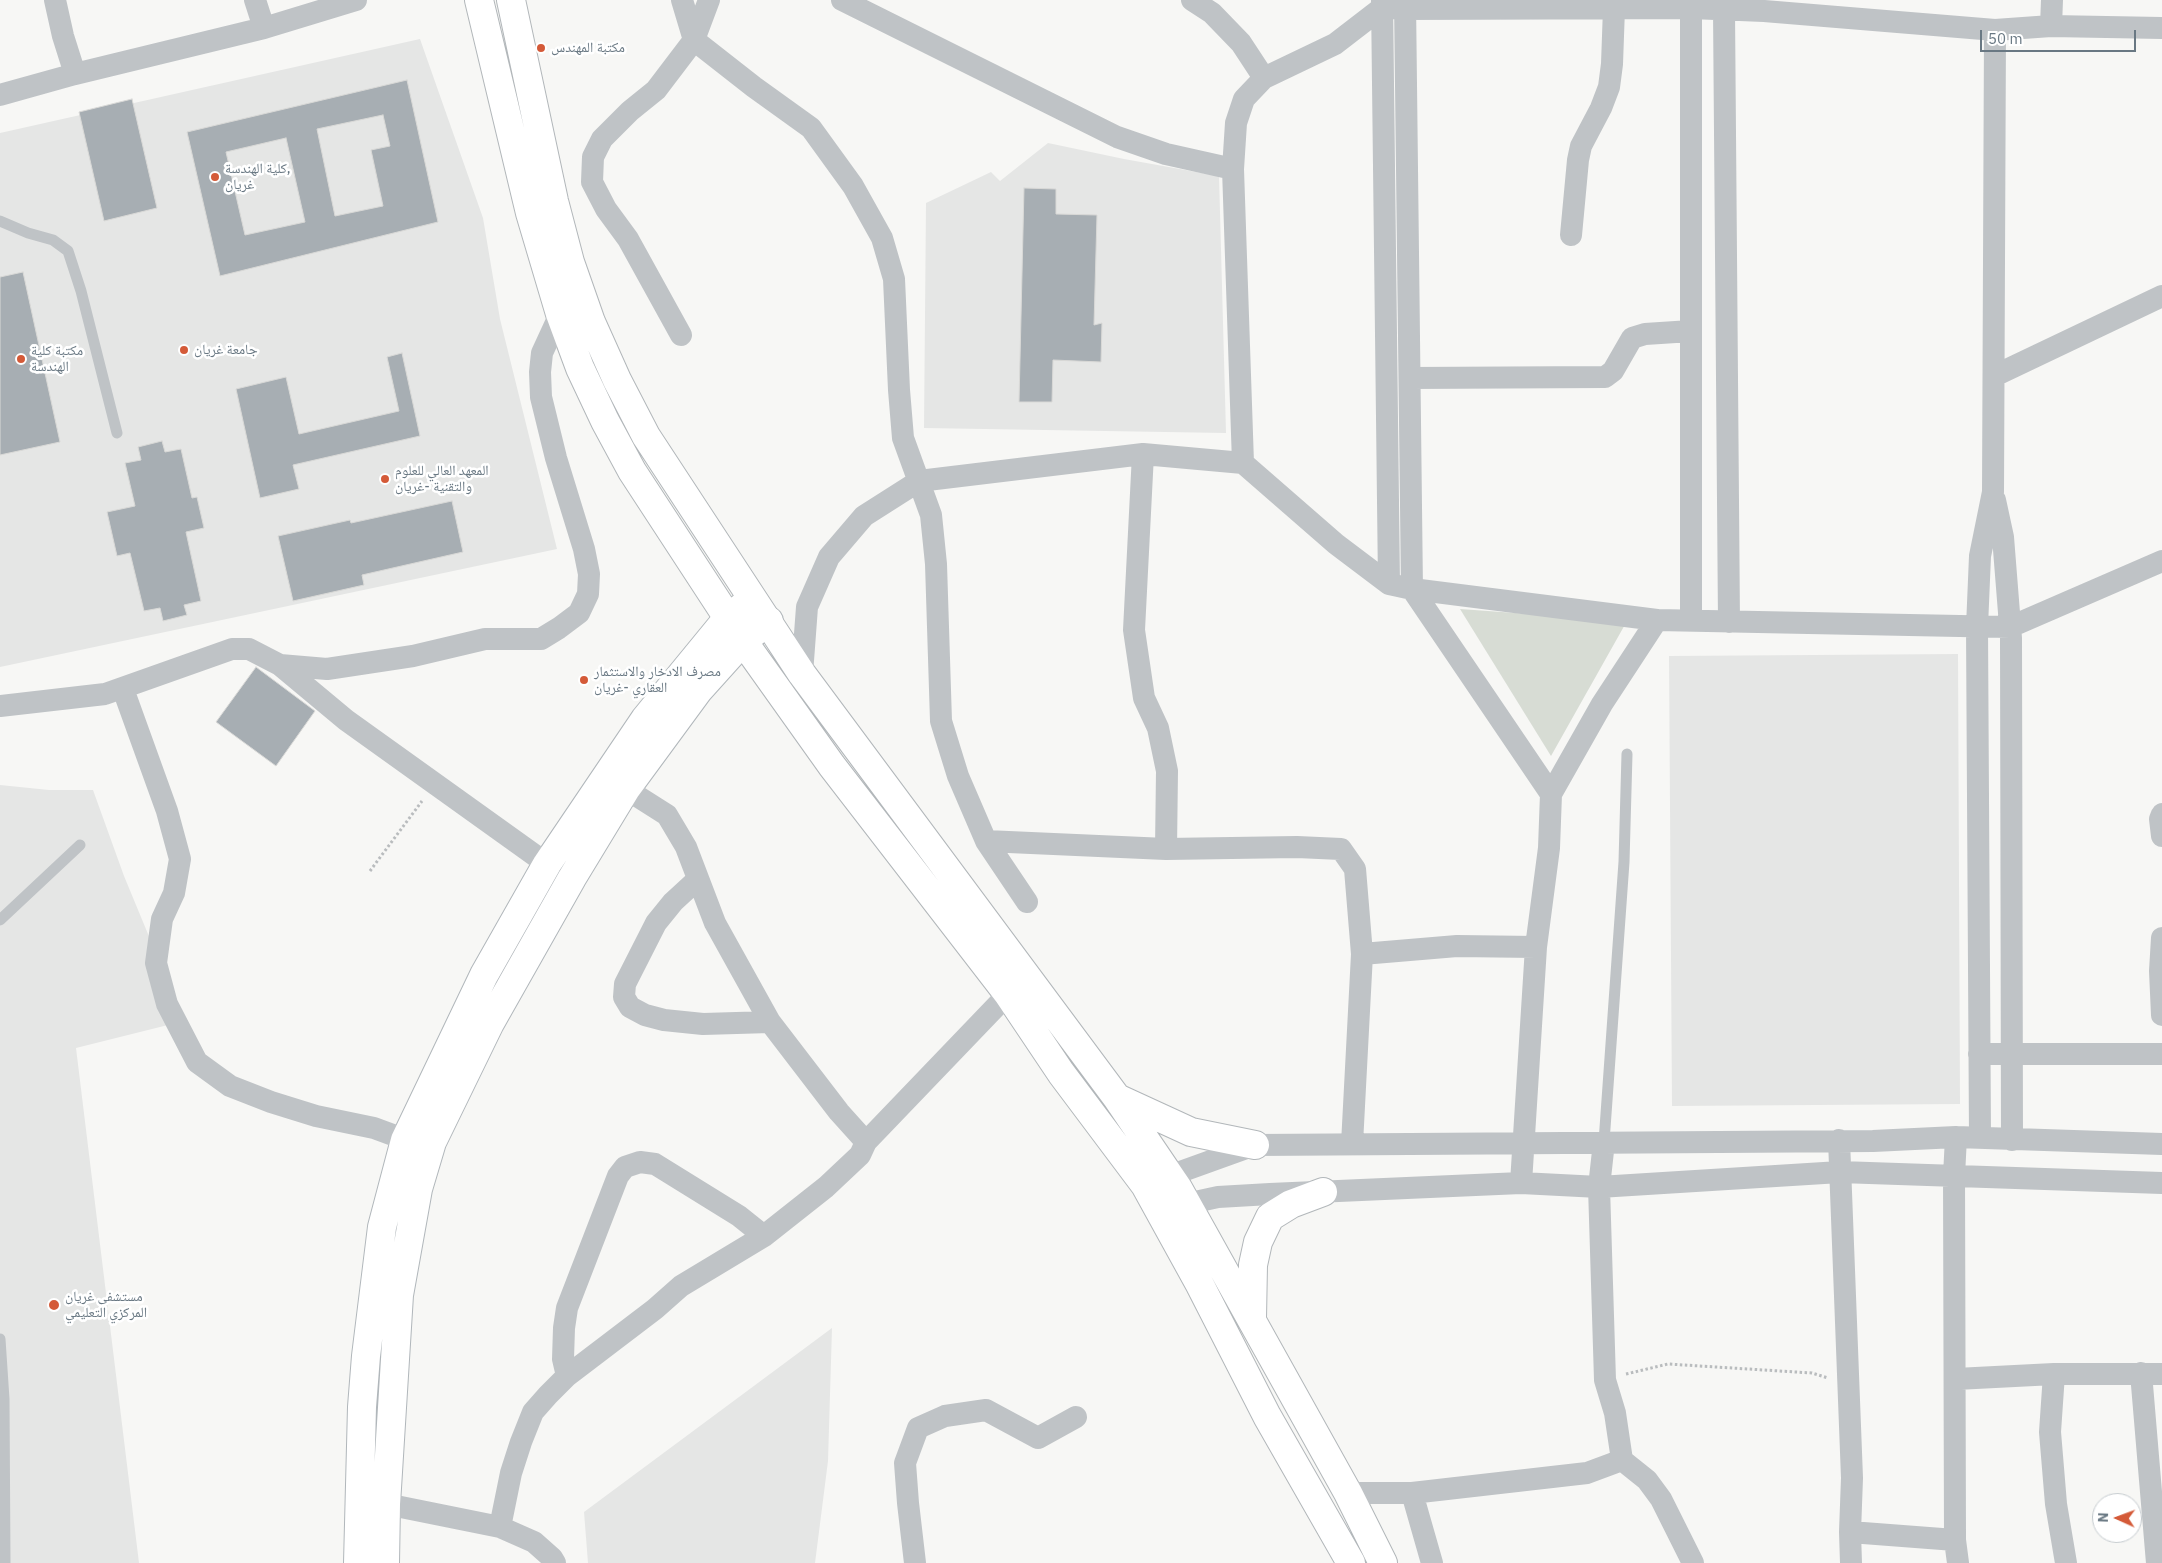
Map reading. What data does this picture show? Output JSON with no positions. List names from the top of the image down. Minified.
{"places":["مكتبة المهندس","كلية الهندسة, غريان","جامعة غريان","مكتبة كلية الهندسة","المعهد العالي للعلوم والتقنية -غريان","مصرف الادخار والاستثمار العقاري -غريان","مستشفى غريان المركزي التعليمي"],"scale_bar":"50 m","north":"left"}
